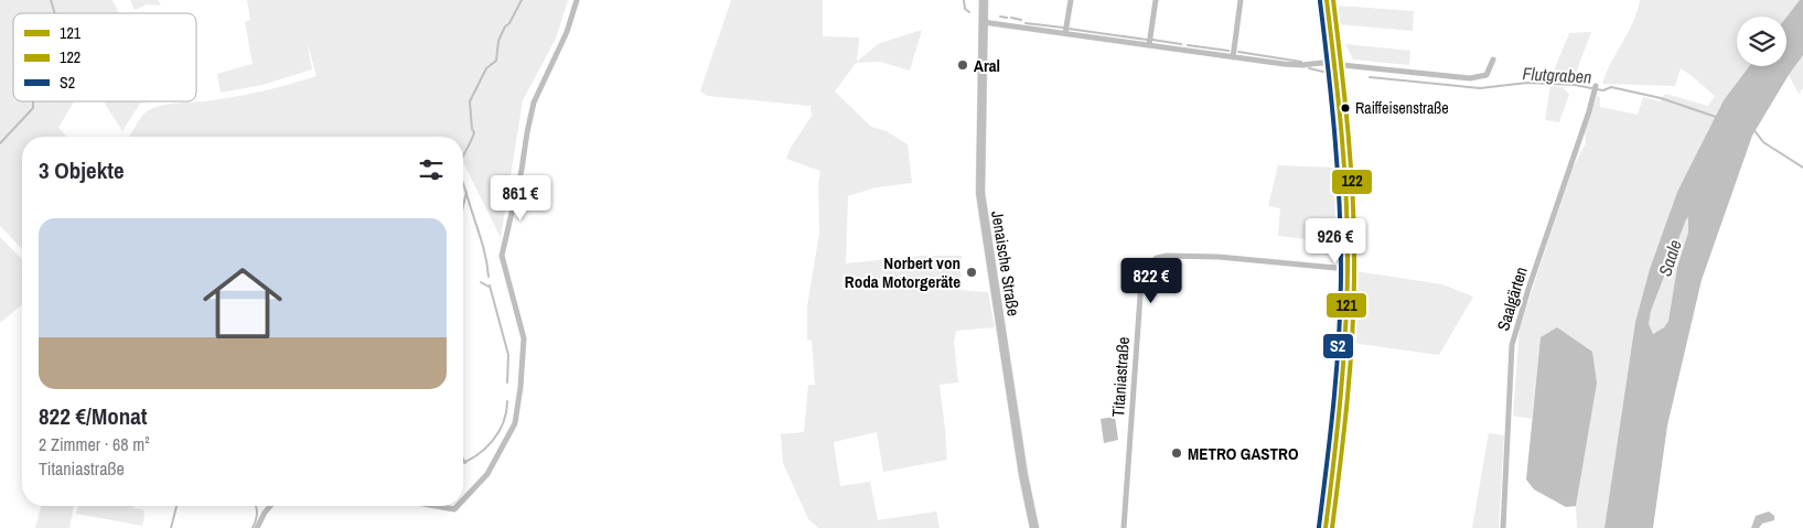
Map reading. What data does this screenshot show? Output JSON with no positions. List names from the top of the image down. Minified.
{"streets":{"main road":["Jenaische Straße"],"street":["Saalgärten","Titaniastraße"]},"water":["Flutgraben","Saale"],"places":["Aral","Raiffeisenstraße","Norbert von Roda Motorgeräte","METRO GASTRO"],"lines":["transit line 121","transit line 122","transit line S2"],"legend":["121","122","S2"],"page":{"heading":"3 Objekte","price":["861 €","926 €","822 €"],"list":[{"name":"822 €/Monat","note":"2 Zimmer · 68 m² · Titaniastraße"}]}}
